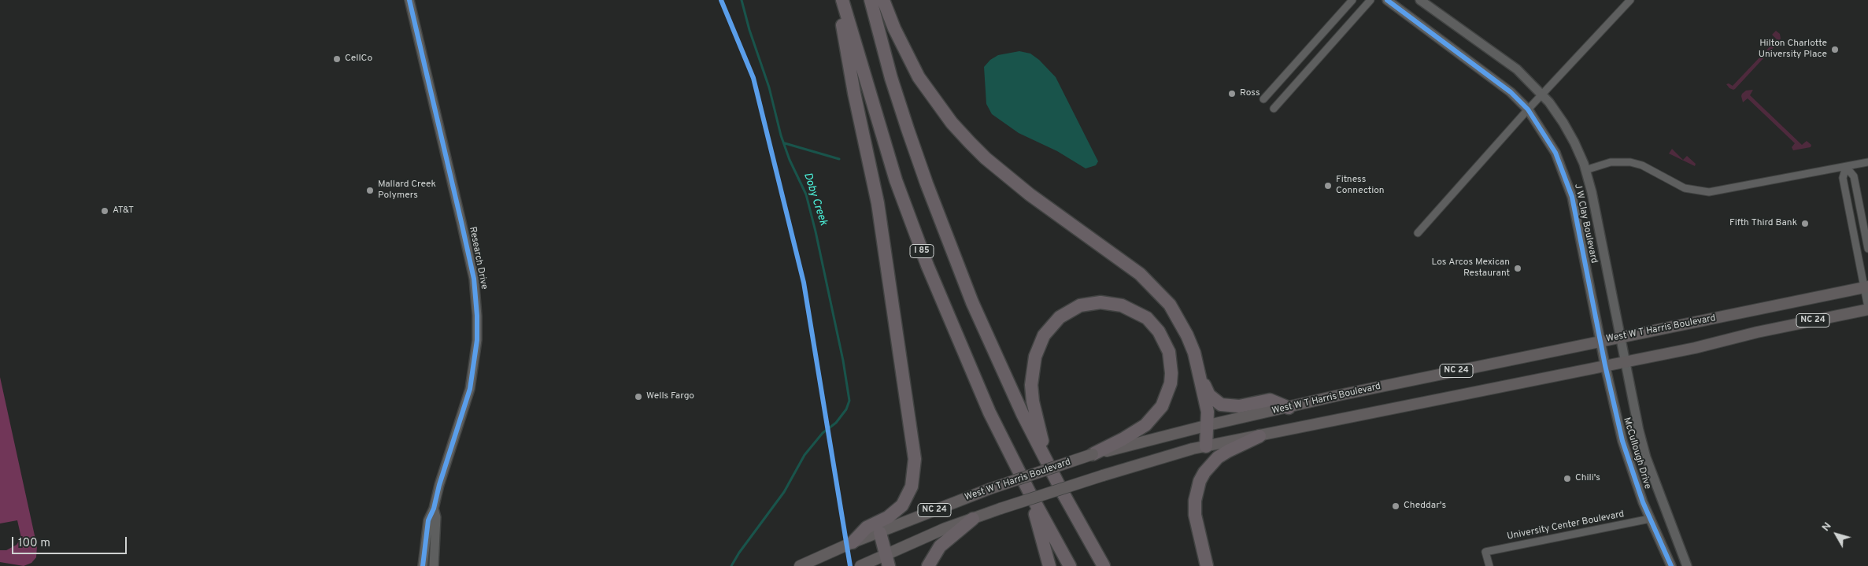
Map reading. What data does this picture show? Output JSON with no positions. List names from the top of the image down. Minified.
{"streets":{"highway":["I 85"],"main road":["NC 24","West W T Harris Boulevard"],"street":["J W Clay Boulevard","Research Drive","McCullough Drive","University Center Boulevard"]},"crossings":[["J W Clay Boulevard","NC 24"],["J W Clay Boulevard","West W T Harris Boulevard"],["J W Clay Boulevard","McCullough Drive"],["NC 24","McCullough Drive"],["West W T Harris Boulevard","McCullough Drive"],["McCullough Drive","University Center Boulevard"]],"water":["Doby Creek"],"places":["Hilton Charlotte University Place","CellCo","Ross","Fitness Connection","Mallard Creek Polymers","AT&T","Fifth Third Bank","Los Arcos Mexican Restaurant","Wells Fargo","Chili's","Cheddar's"],"scale_bar":"100 m","north":"top left"}
